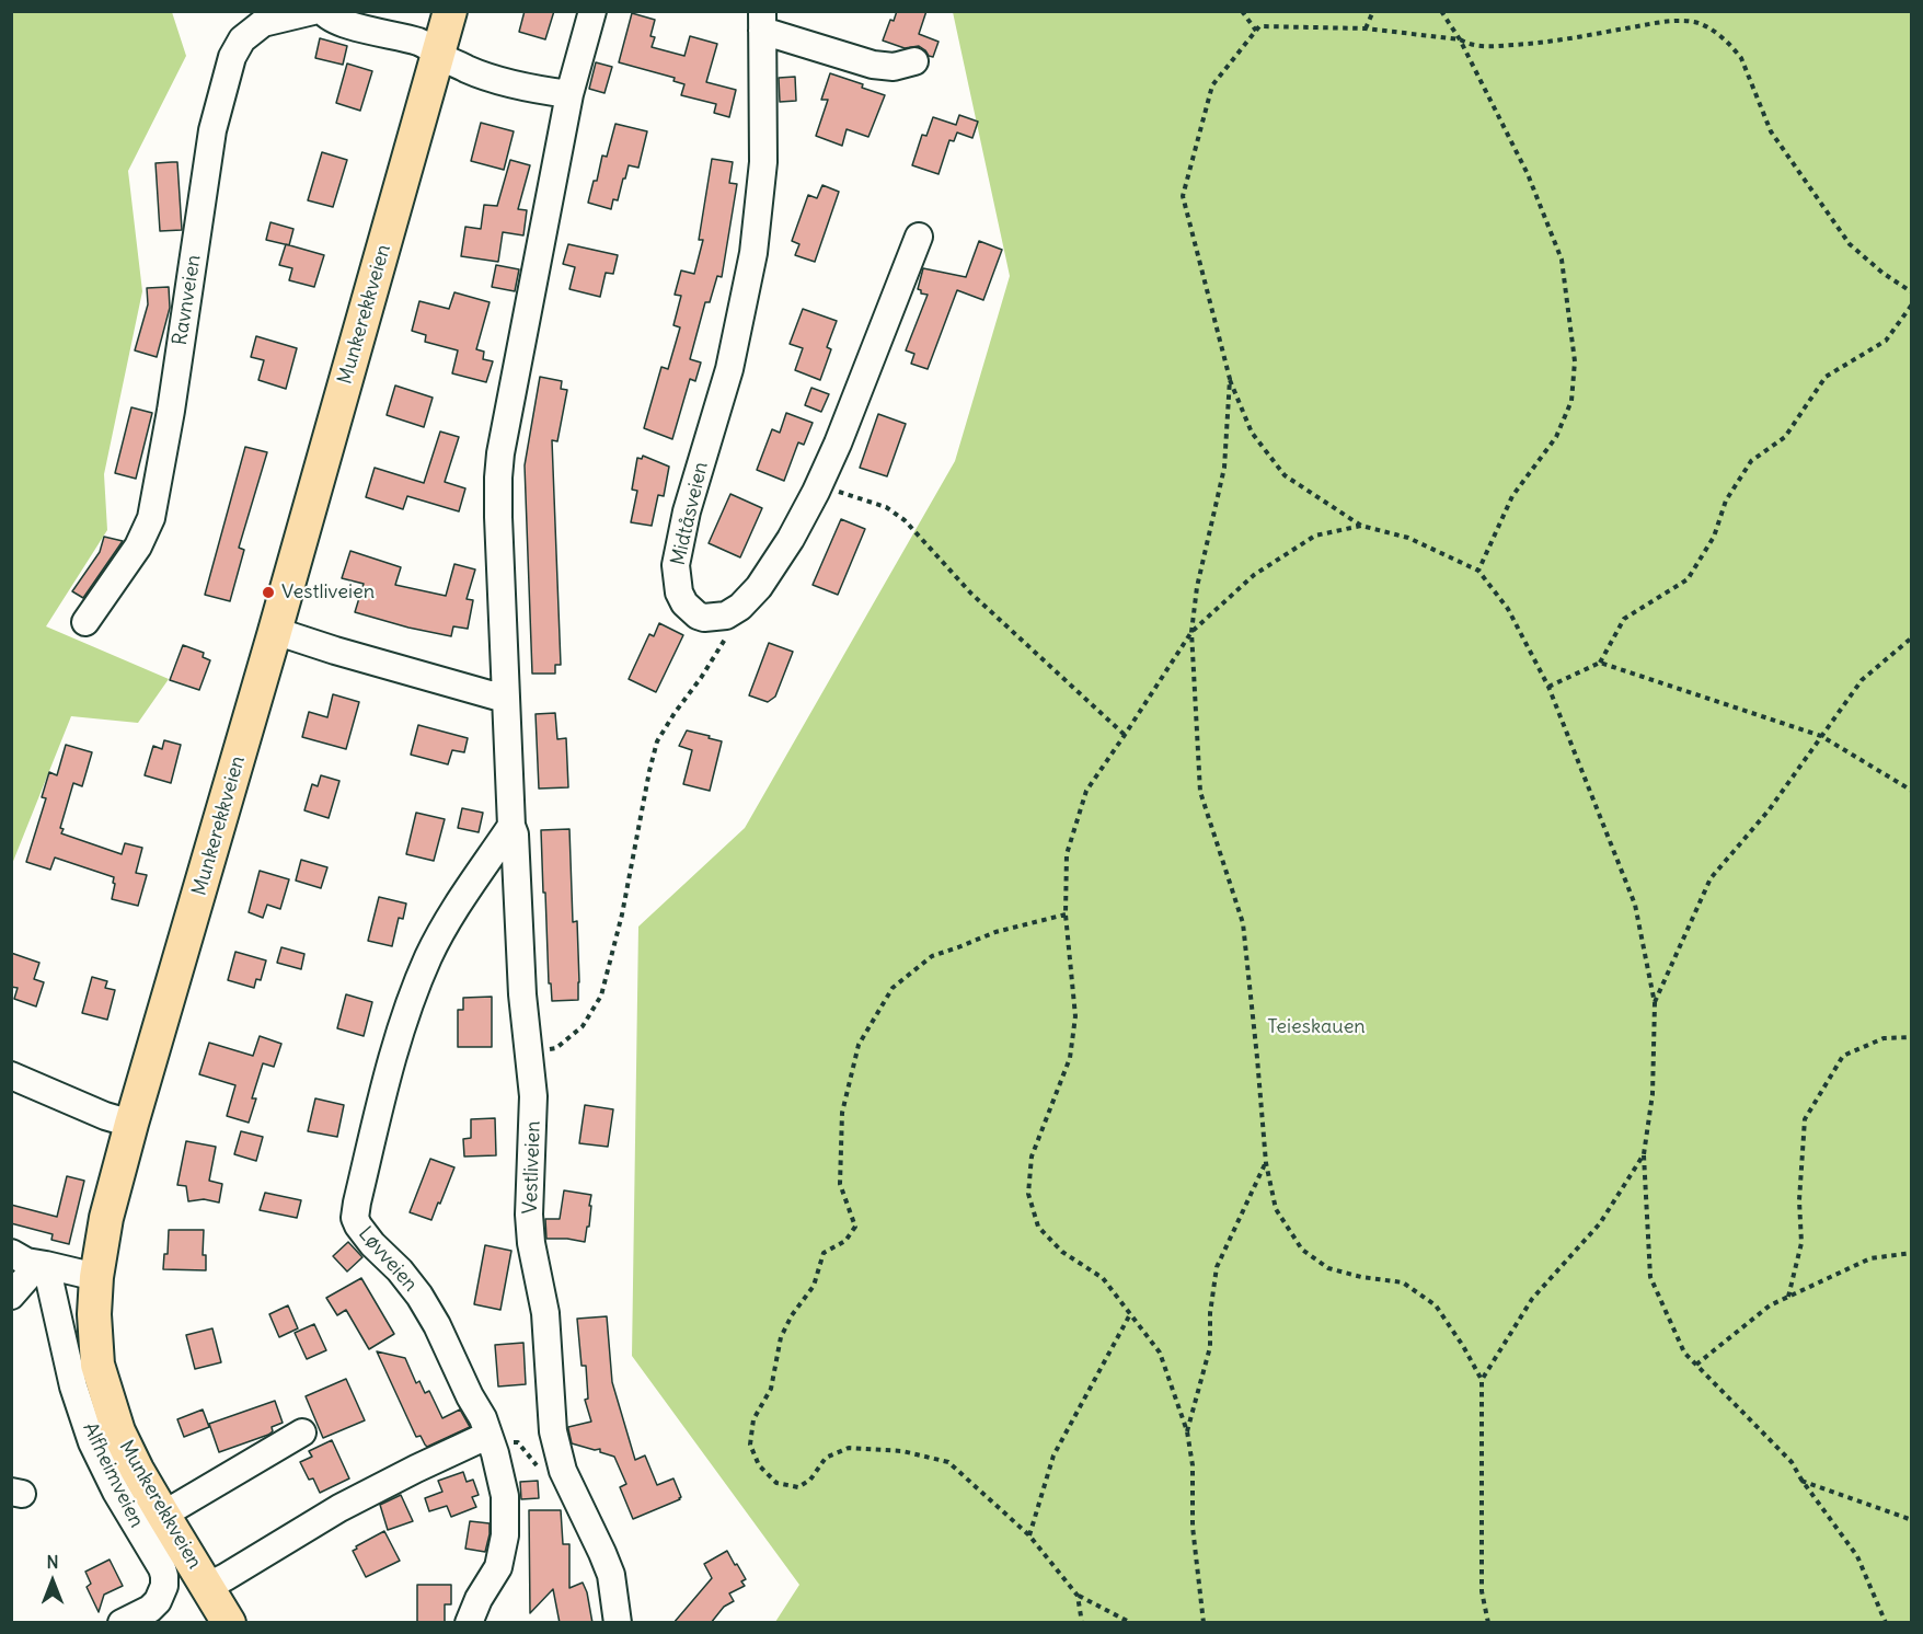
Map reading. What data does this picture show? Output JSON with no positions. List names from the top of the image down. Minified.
{"streets":{"main road":["Munkerekkveien"],"street":["Ravnveien","Midtåsveien","Vestliveien","Løvveien","Alfheimveien"]},"crossings":[["Vestliveien","Løvveien"]],"parks":["Teieskauen"],"places":["Vestliveien"],"north":"top"}
